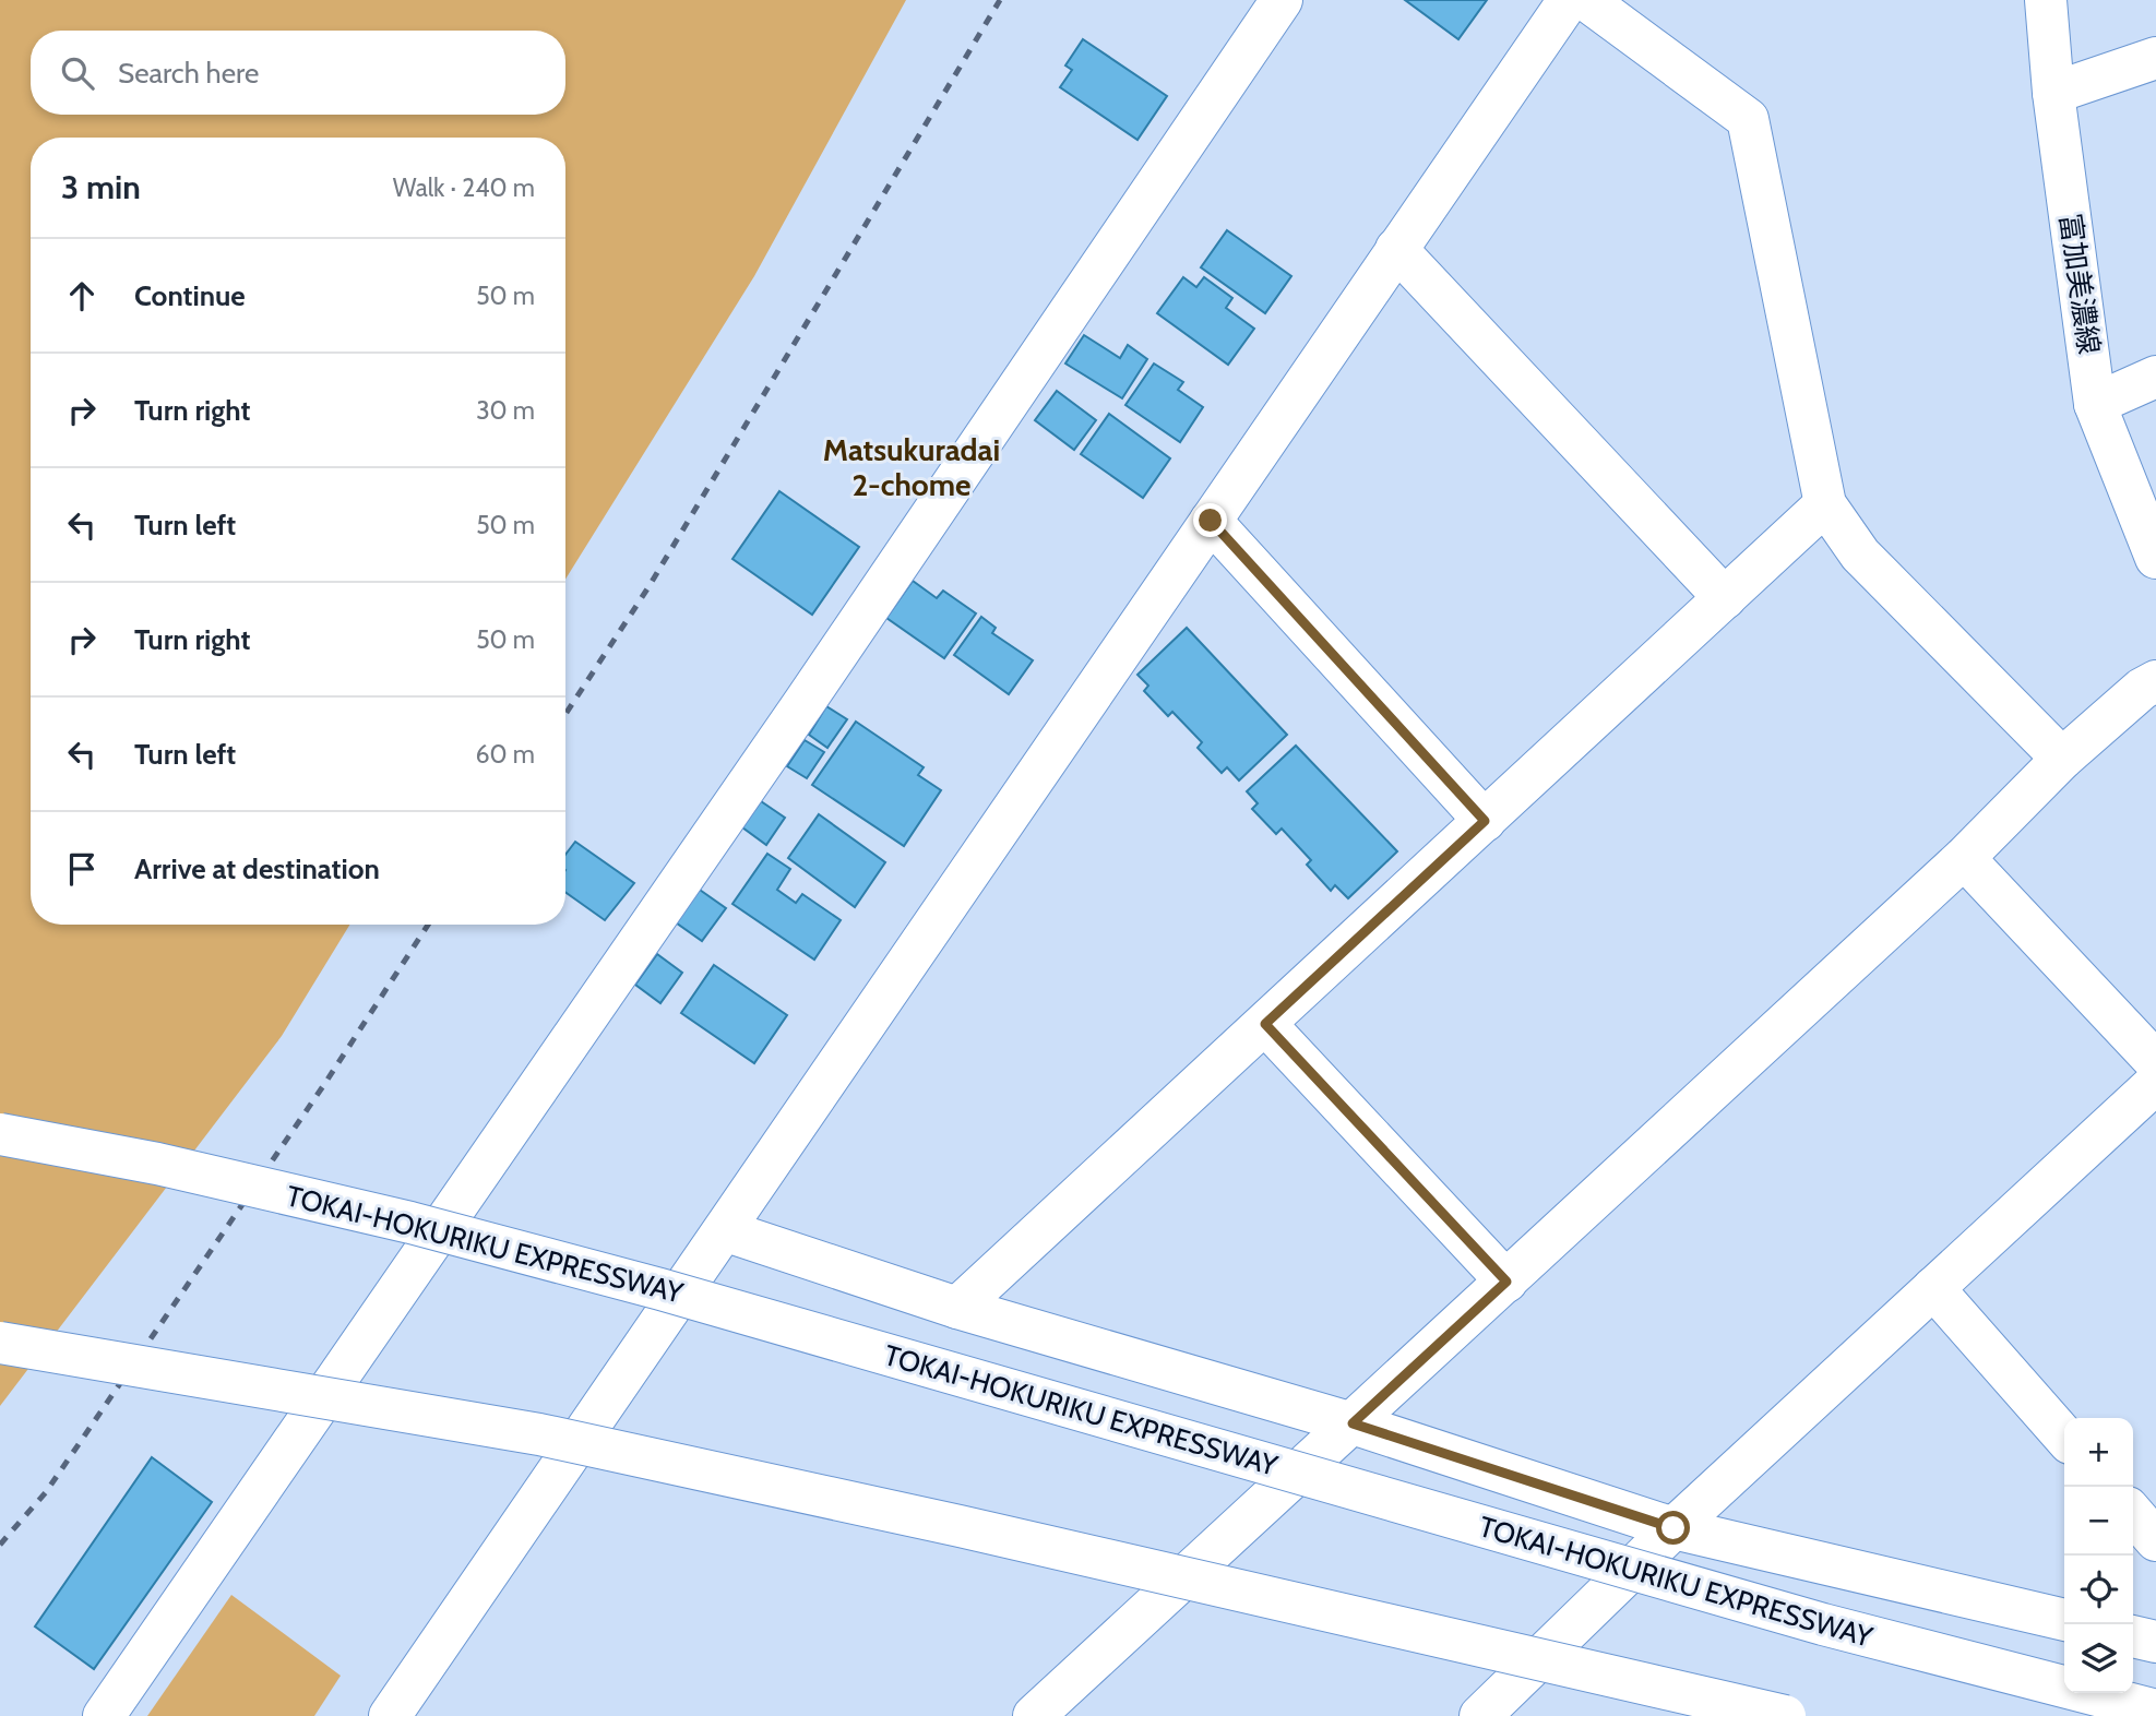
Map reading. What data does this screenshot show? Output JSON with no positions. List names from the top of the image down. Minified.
{"streets":{"main road":["富加美濃線","TOKAI-HOKURIKU EXPRESSWAY"]},"districts":["Matsukuradai 2-chome"],"page":{"search":"Search here","heading":["3 min","Walk · 240 m"],"list":[["Continue","50 m"],["Turn right","30 m"],["Turn left","50 m"],["Turn right","50 m"],["Turn left","60 m"],"Arrive at destination"],"map_buttons":["+","−"]}}
